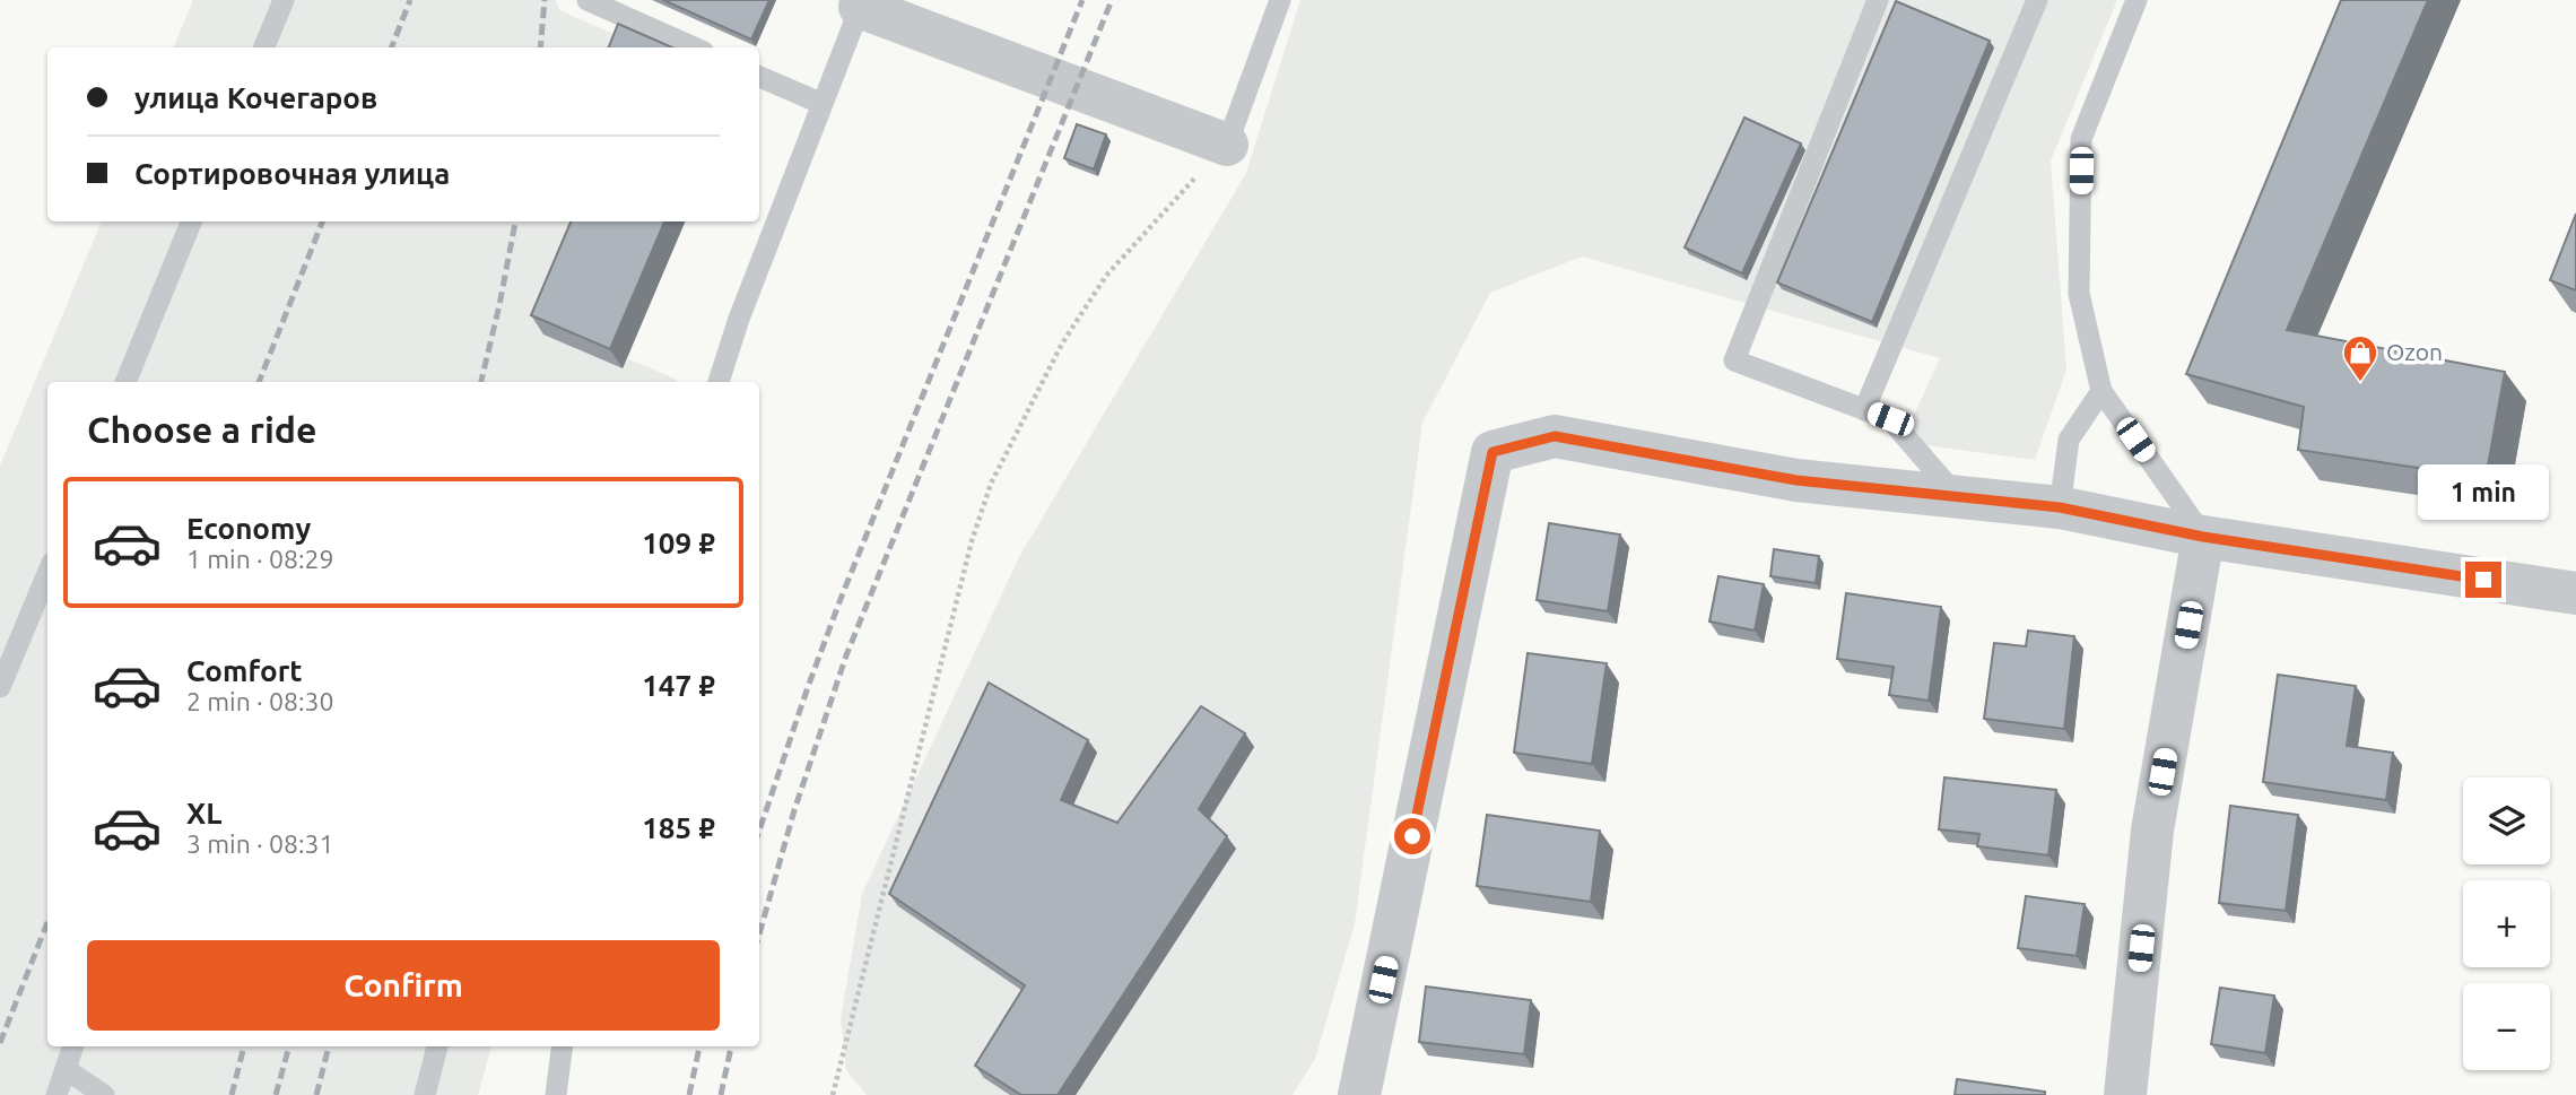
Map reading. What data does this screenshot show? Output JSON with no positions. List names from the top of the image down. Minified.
{"places":{"shop":["Ozon"]},"page":{"banner":["улица Кочегаров","Сортировочная улица"],"heading":"Choose a ride","bubble":"1 min","list":[{"name":"Economy","note":"1 min · 08:29","value":"109 ₽"},{"name":"Comfort","note":"2 min · 08:30","value":"147 ₽"},{"name":"XL","note":"3 min · 08:31","value":"185 ₽"}],"map_buttons":["+","−"],"buttons":"Confirm"}}
